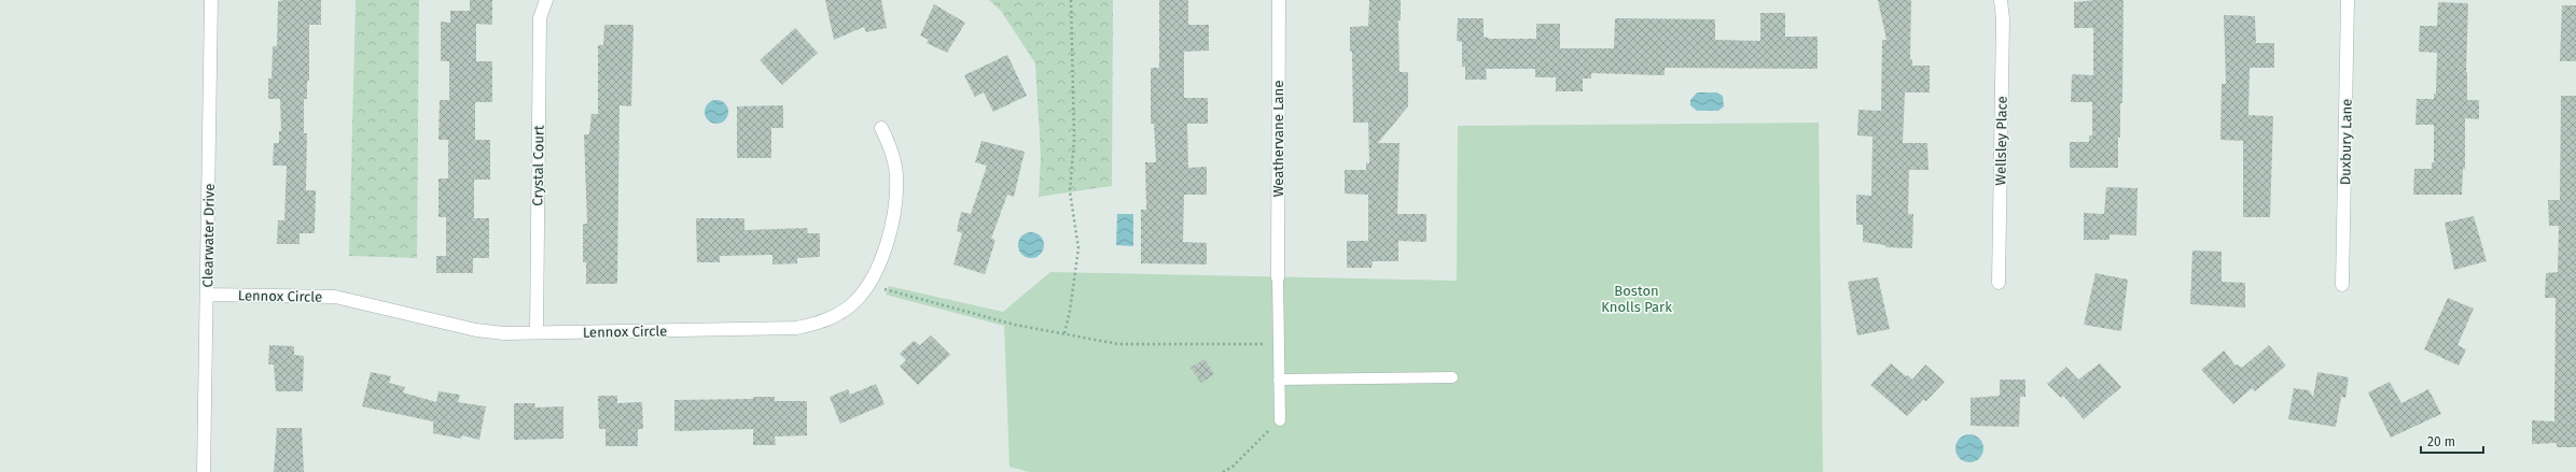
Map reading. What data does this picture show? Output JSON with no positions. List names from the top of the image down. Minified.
{"streets":{"street":["Weathervane Lane","Wellsley Place","Duxbury Lane","Crystal Court","Clearwater Drive","Lennox Circle"]},"crossings":[["Crystal Court","Lennox Circle"],["Clearwater Drive","Lennox Circle"]],"parks":["Boston Knolls Park"],"scale_bar":"20 m"}
